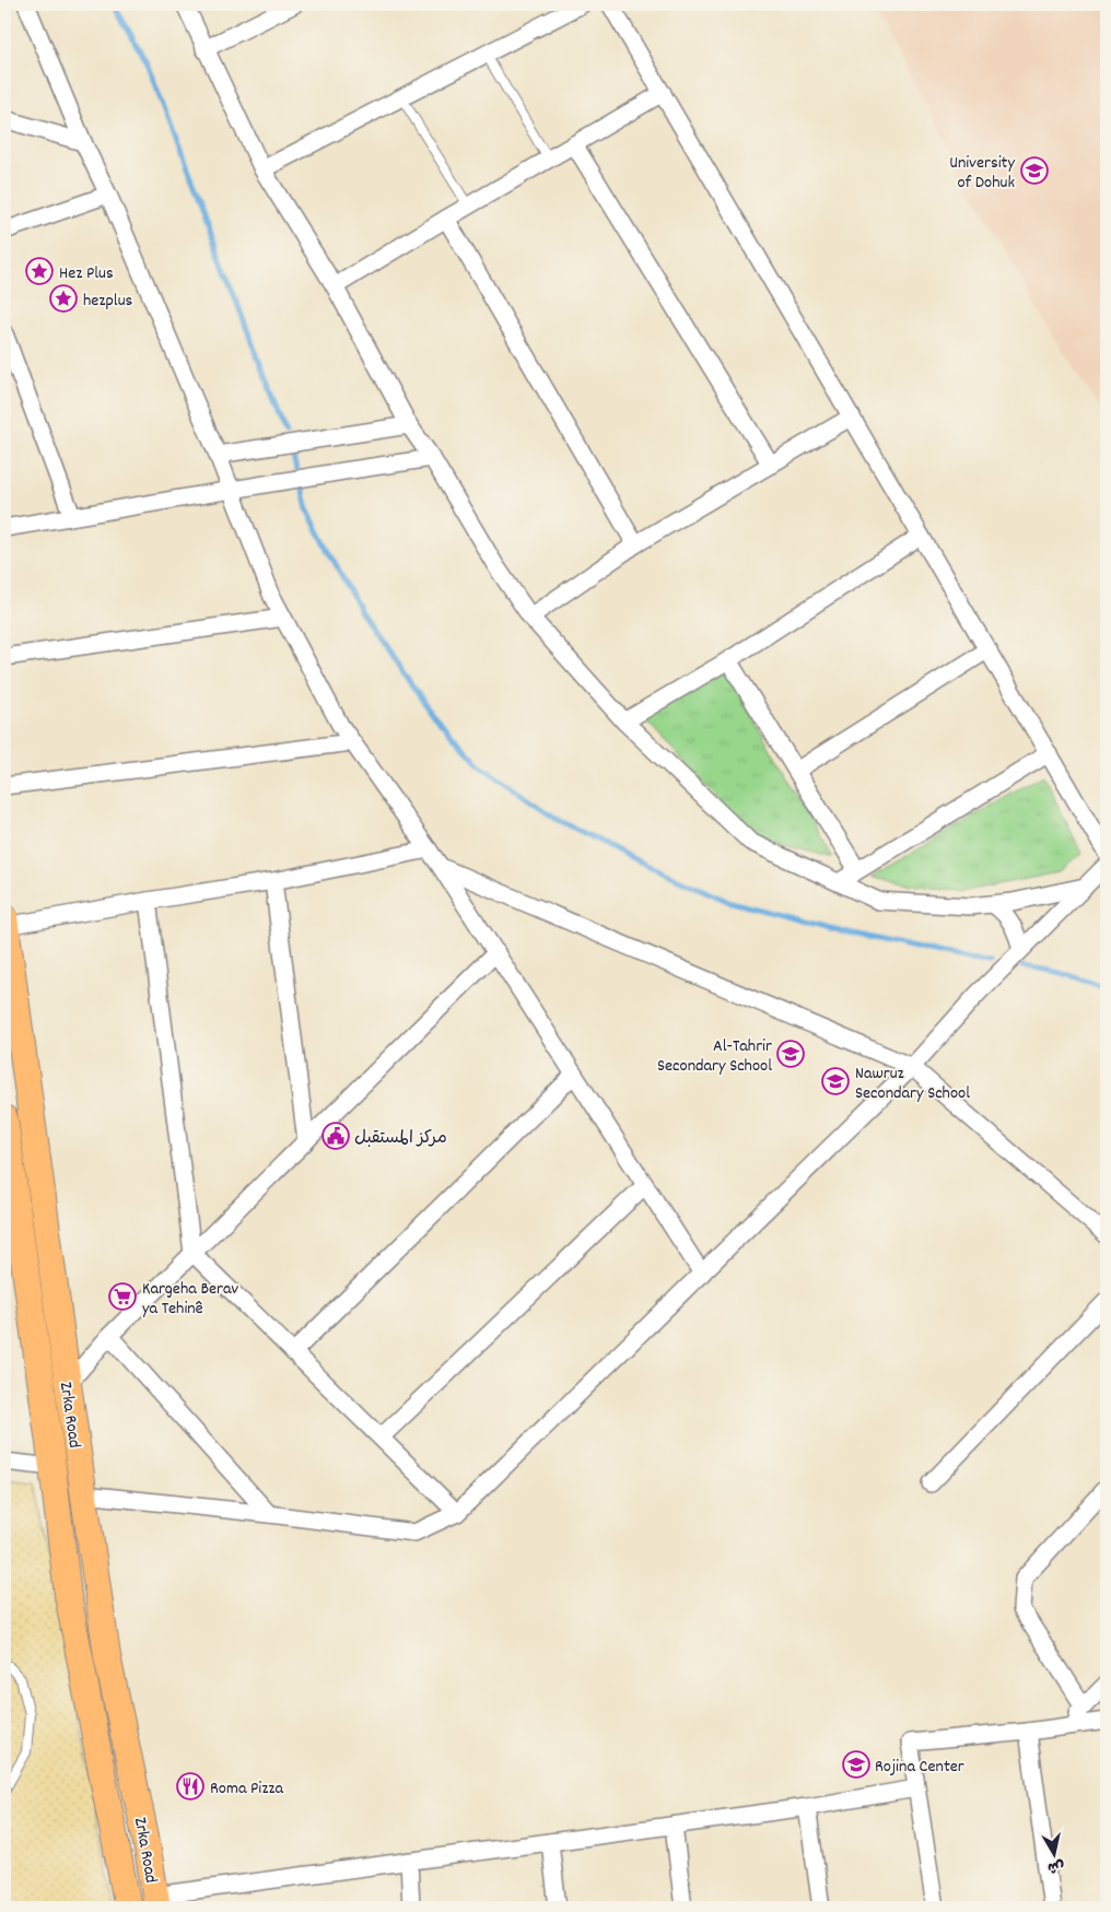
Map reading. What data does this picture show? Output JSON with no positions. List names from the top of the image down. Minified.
{"streets":{"main road":["Zrka Road"]},"places":{"school or university":["University of Dohuk","Al-Tahrir Secondary School","Nawruz Secondary School","Rojina Center"],"place":["Hez Plus","hezplus"],"public building":["مركز المستقبل"],"supermarket":["Kargeha Berav ya Tehinê"],"restaurant":["Roma Pizza"]},"north":"bottom"}
